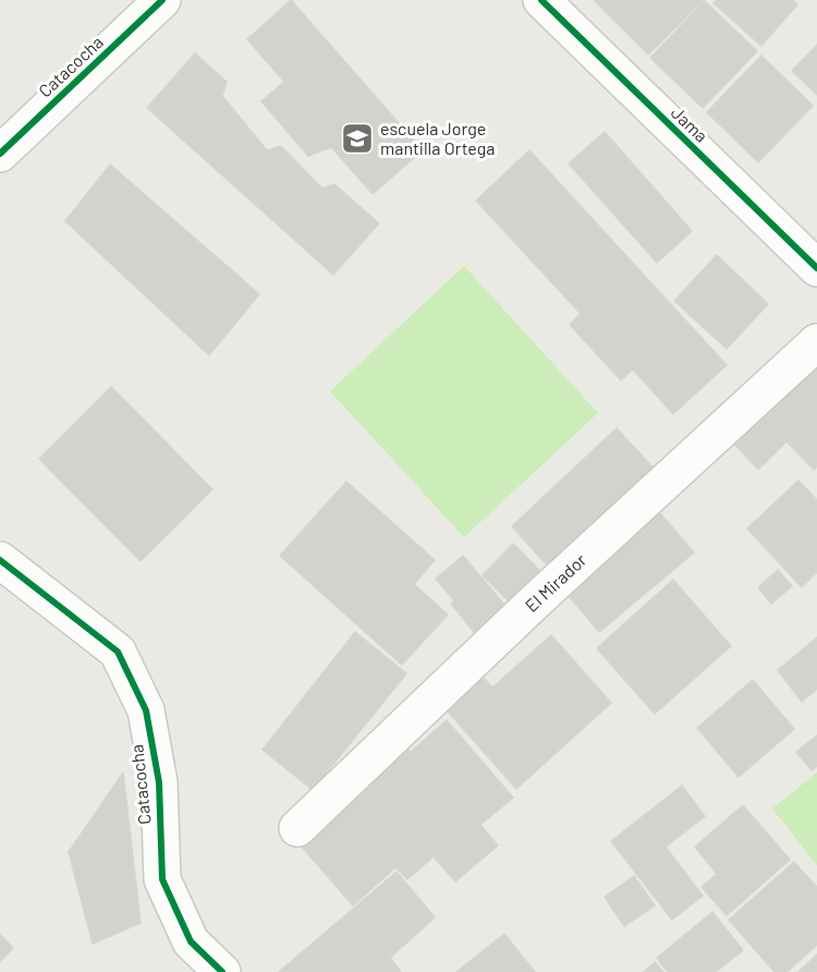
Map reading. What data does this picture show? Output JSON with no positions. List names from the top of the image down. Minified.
{"streets":{"street":["Catacocha","Jama","El Mirador"]},"places":{"school or university":["escuela Jorge mantilla Ortega"]}}
